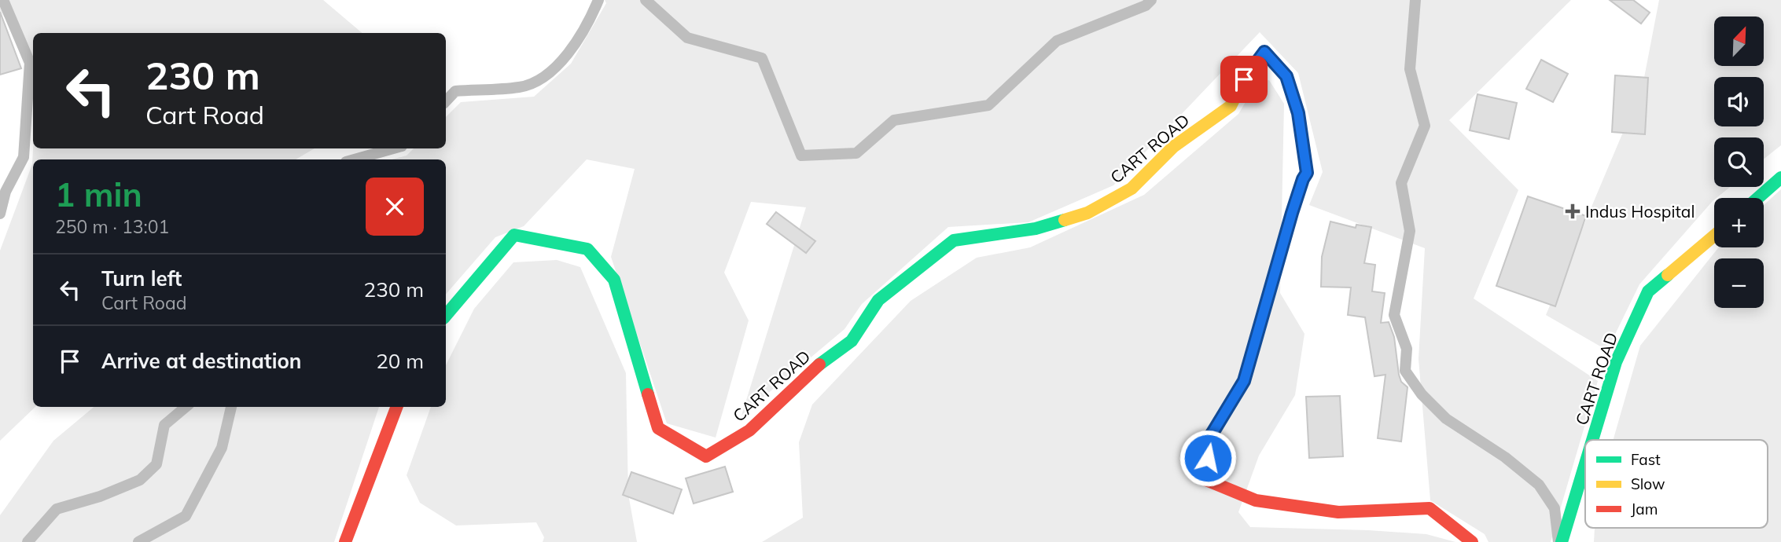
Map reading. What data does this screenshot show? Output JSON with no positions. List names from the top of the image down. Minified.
{"streets":{"main road":["CART ROAD"]},"places":{"health":["Indus Hospital"]},"legend":["Fast","Slow","Jam"],"north":"top right","page":{"map_buttons":["+","−"],"turn":["230 m","Cart Road"],"heading":["1 min","250 m · 13:01"],"list":[{"name":"Turn left","note":"Cart Road","value":"230 m"},{"name":"Arrive at destination","value":"20 m"}]}}
